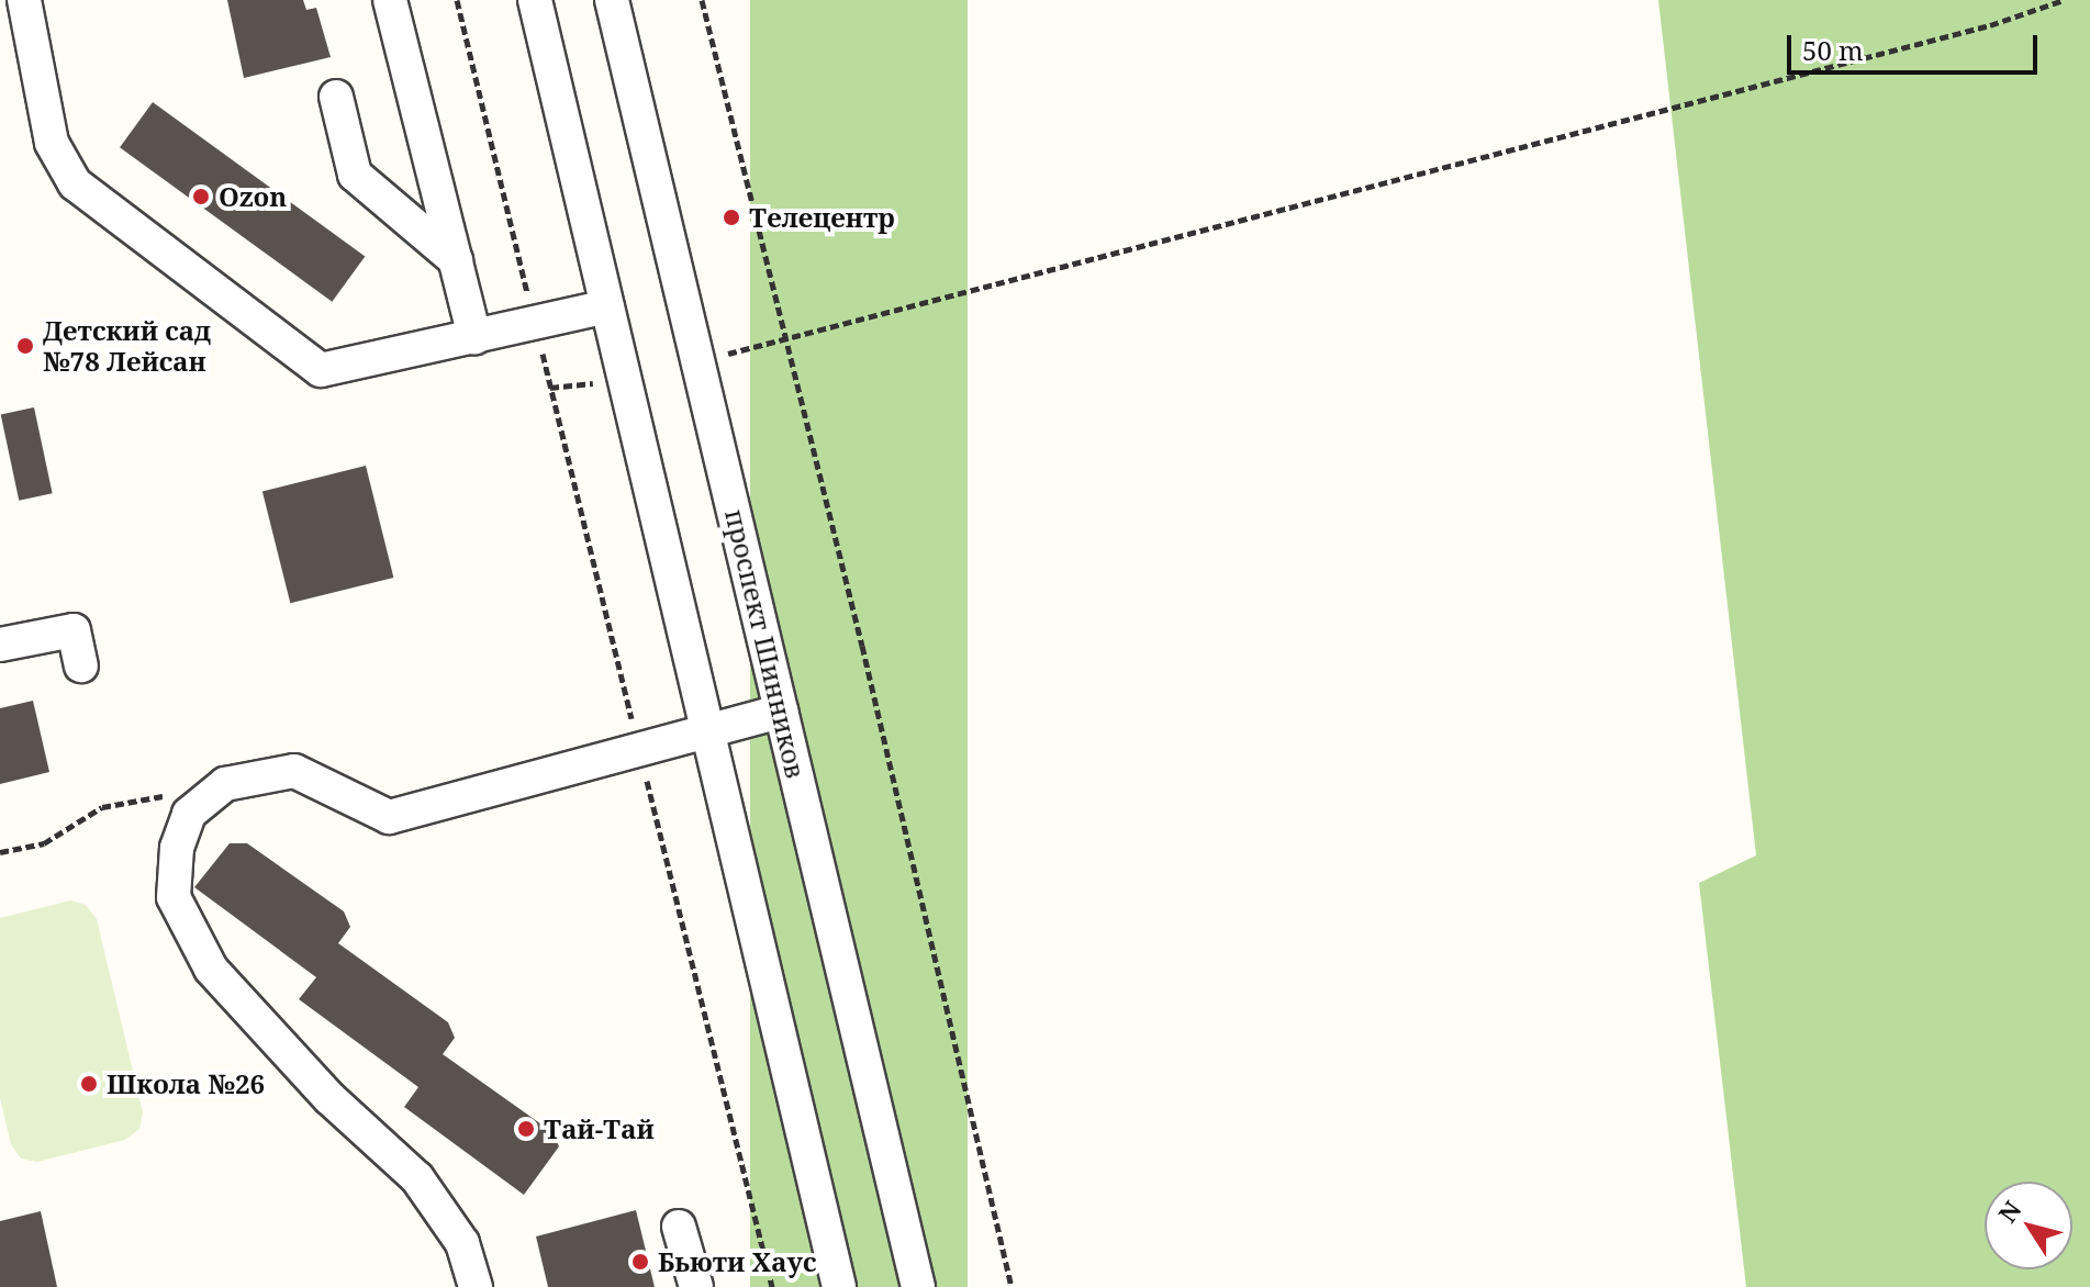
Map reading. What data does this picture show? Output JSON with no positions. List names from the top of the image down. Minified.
{"streets":{"street":["проспект Шинников"]},"places":["Ozon","Телецентр","Детский сад №78 Лейсан","Школа №26","Тай-Тай","Бьюти Хаус"],"scale_bar":"50 m","north":"top left"}
